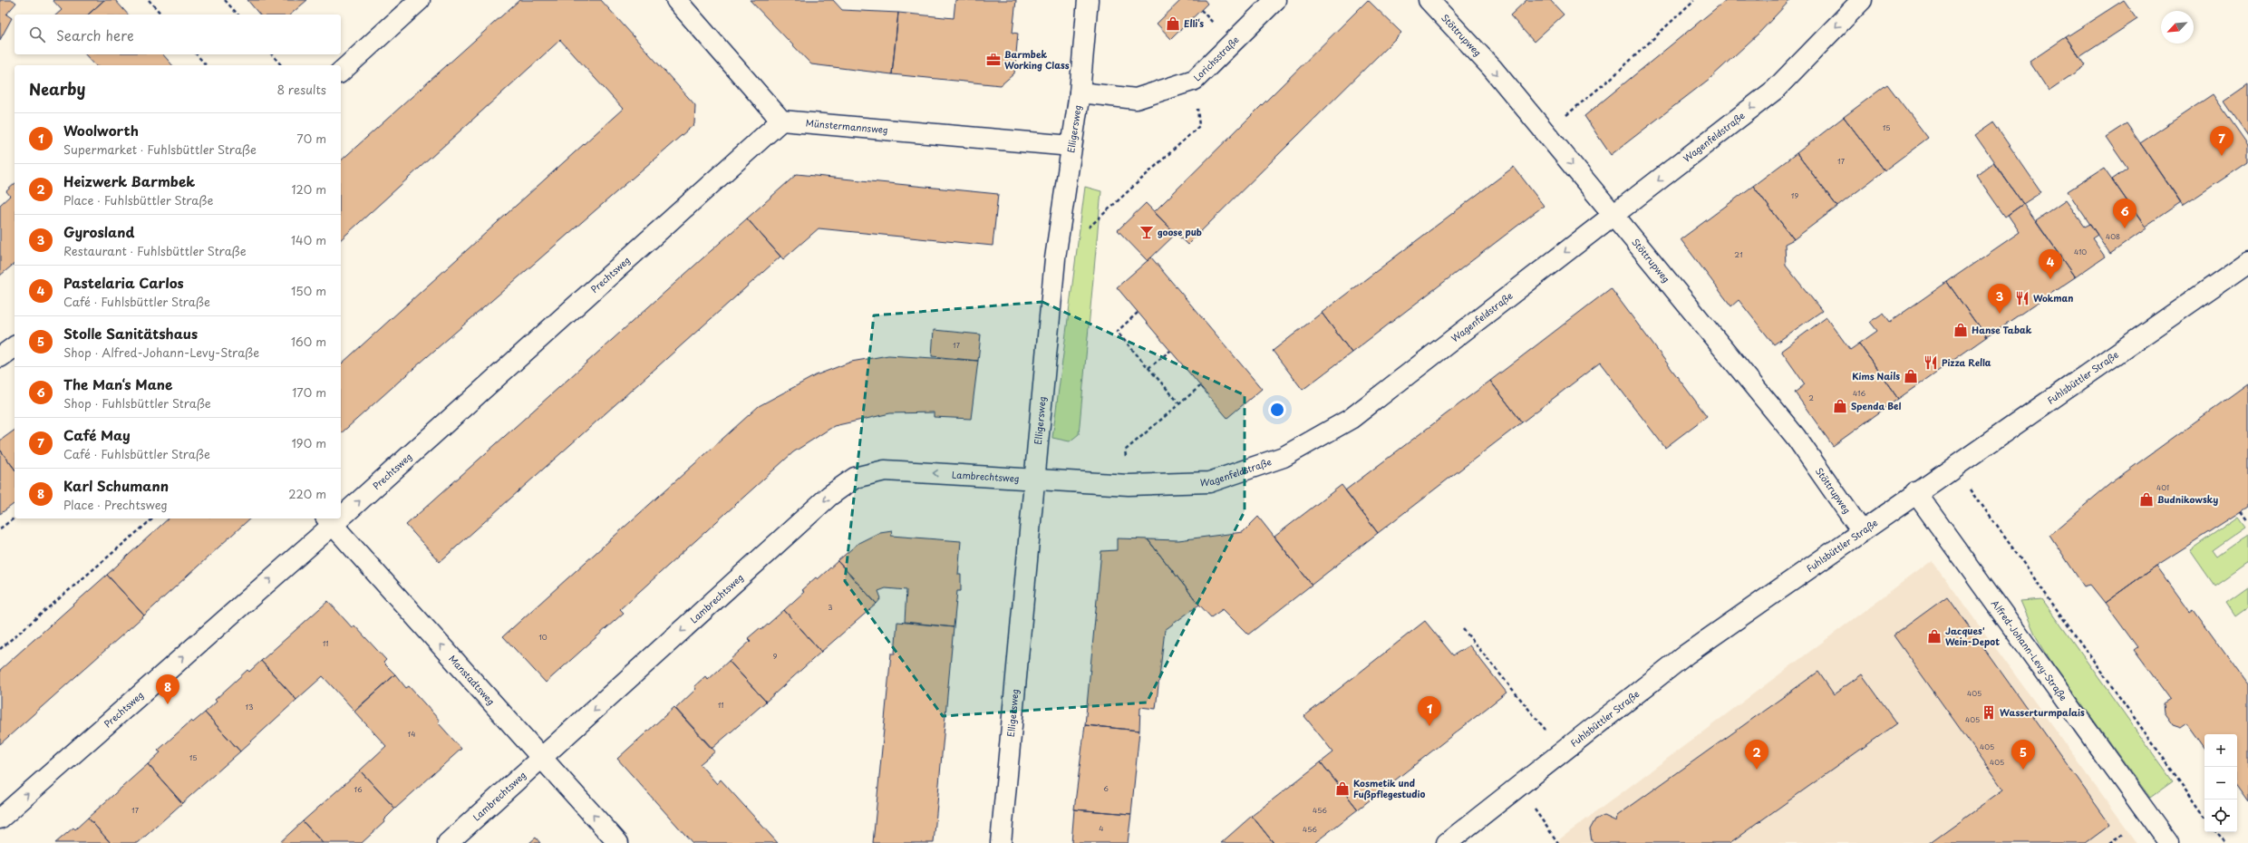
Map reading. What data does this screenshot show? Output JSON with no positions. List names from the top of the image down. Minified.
{"streets":{"street":["Stöttrupweg","Lorichsstraße","Münstermannsweg","Elligersweg","Wagenfeldstraße","Prechtsweg","Fuhlsbüttler Straße","Lambrechtsweg","Alfred-Johann-Levy-Straße","Manstadtsweg"]},"crossings":[["Stöttrupweg","Wagenfeldstraße"],["Stöttrupweg","Fuhlsbüttler Straße"],["Lorichsstraße","Elligersweg"],["Münstermannsweg","Elligersweg"],["Münstermannsweg","Prechtsweg"],["Elligersweg","Wagenfeldstraße"],["Elligersweg","Lambrechtsweg"],["Wagenfeldstraße","Lambrechtsweg"],["Prechtsweg","Manstadtsweg"],["Fuhlsbüttler Straße","Alfred-Johann-Levy-Straße"],["Lambrechtsweg","Manstadtsweg"]],"one_way":["Stöttrupweg","Wagenfeldstraße","Prechtsweg","Lambrechtsweg","Manstadtsweg"],"places":{"shop":["Elli‘s","Hanse Tabak","Kims Nails","Spenda Bel","Budnikowsky","Jacques' Wein-Depot","Kosmetik und Fußpflegestudio"],"office":["Barmbek Working Class"],"bar":["goose pub"],"restaurant":["Wokman","Pizza Rella"],"building":["Wasserturmpalais"]},"house_numbers":["15","17","19","408","410","21","17","416","2","401","3","10","11","9","405","11","13","405","14","405","15","405","6","16","17","456","4","456"],"north":"bottom left","page":{"search":"Search here","heading":["Nearby","8 results"],"list":[{"mark":"1","name":"Woolworth","note":"Supermarket · Fuhlsbüttler Straße","value":"70 m"},{"mark":"2","name":"Heizwerk Barmbek","note":"Place · Fuhlsbüttler Straße","value":"120 m"},{"mark":"3","name":"Gyrosland","note":"Restaurant · Fuhlsbüttler Straße","value":"140 m"},{"mark":"4","name":"Pastelaria Carlos","note":"Café · Fuhlsbüttler Straße","value":"150 m"},{"mark":"5","name":"Stolle Sanitätshaus","note":"Shop · Alfred-Johann-Levy-Straße","value":"160 m"},{"mark":"6","name":"The Man‘s Mane","note":"Shop · Fuhlsbüttler Straße","value":"170 m"},{"mark":"7","name":"Café May","note":"Café · Fuhlsbüttler Straße","value":"190 m"},{"mark":"8","name":"Karl Schumann","note":"Place · Prechtsweg","value":"220 m"}],"pins":["7","6","4","3","8","1","2","5"],"map_buttons":["+","−"]}}
